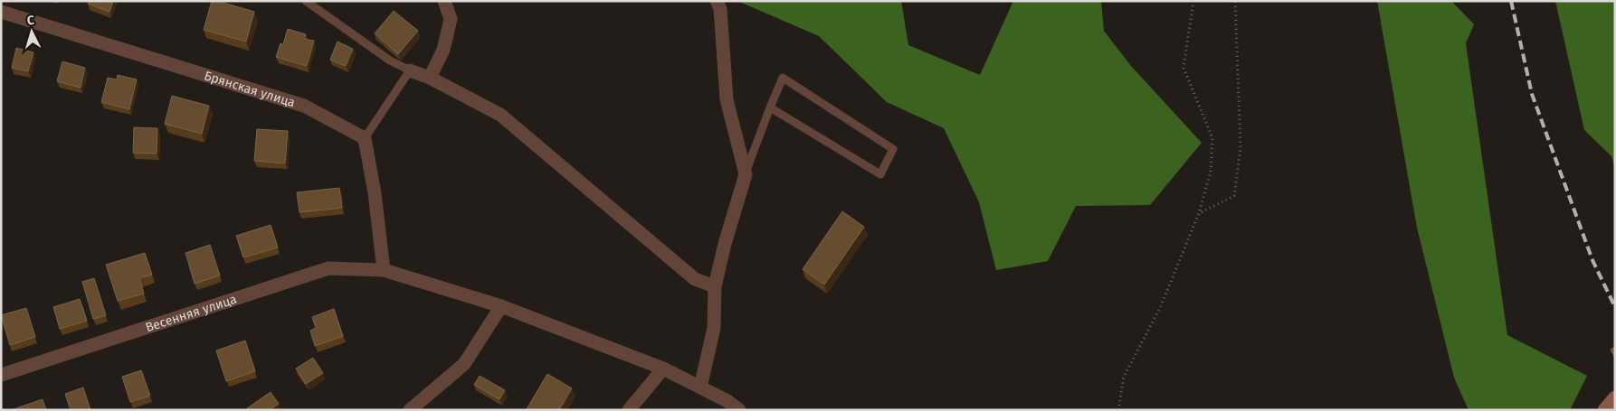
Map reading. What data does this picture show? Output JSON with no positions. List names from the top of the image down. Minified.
{"streets":{"street":["Брянская улица","Весенняя улица"]},"north":"top"}
